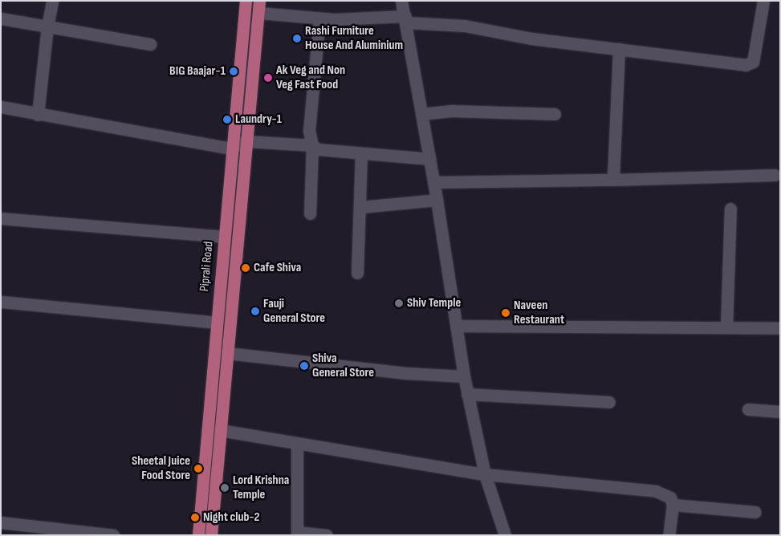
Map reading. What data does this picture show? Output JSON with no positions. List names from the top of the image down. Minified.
{"streets":{"main road":["Piprali Road"]},"places":["Rashi Furniture House And Aluminium","BIG Baajar-1","Ak Veg and Non Veg Fast Food","Laundry-1","Cafe Shiva","Shiv Temple","Fauji General Store","Naveen Restaurant","Shiva General Store","Sheetal Juice Food Store","Lord Krishna Temple","Night club-2"]}
